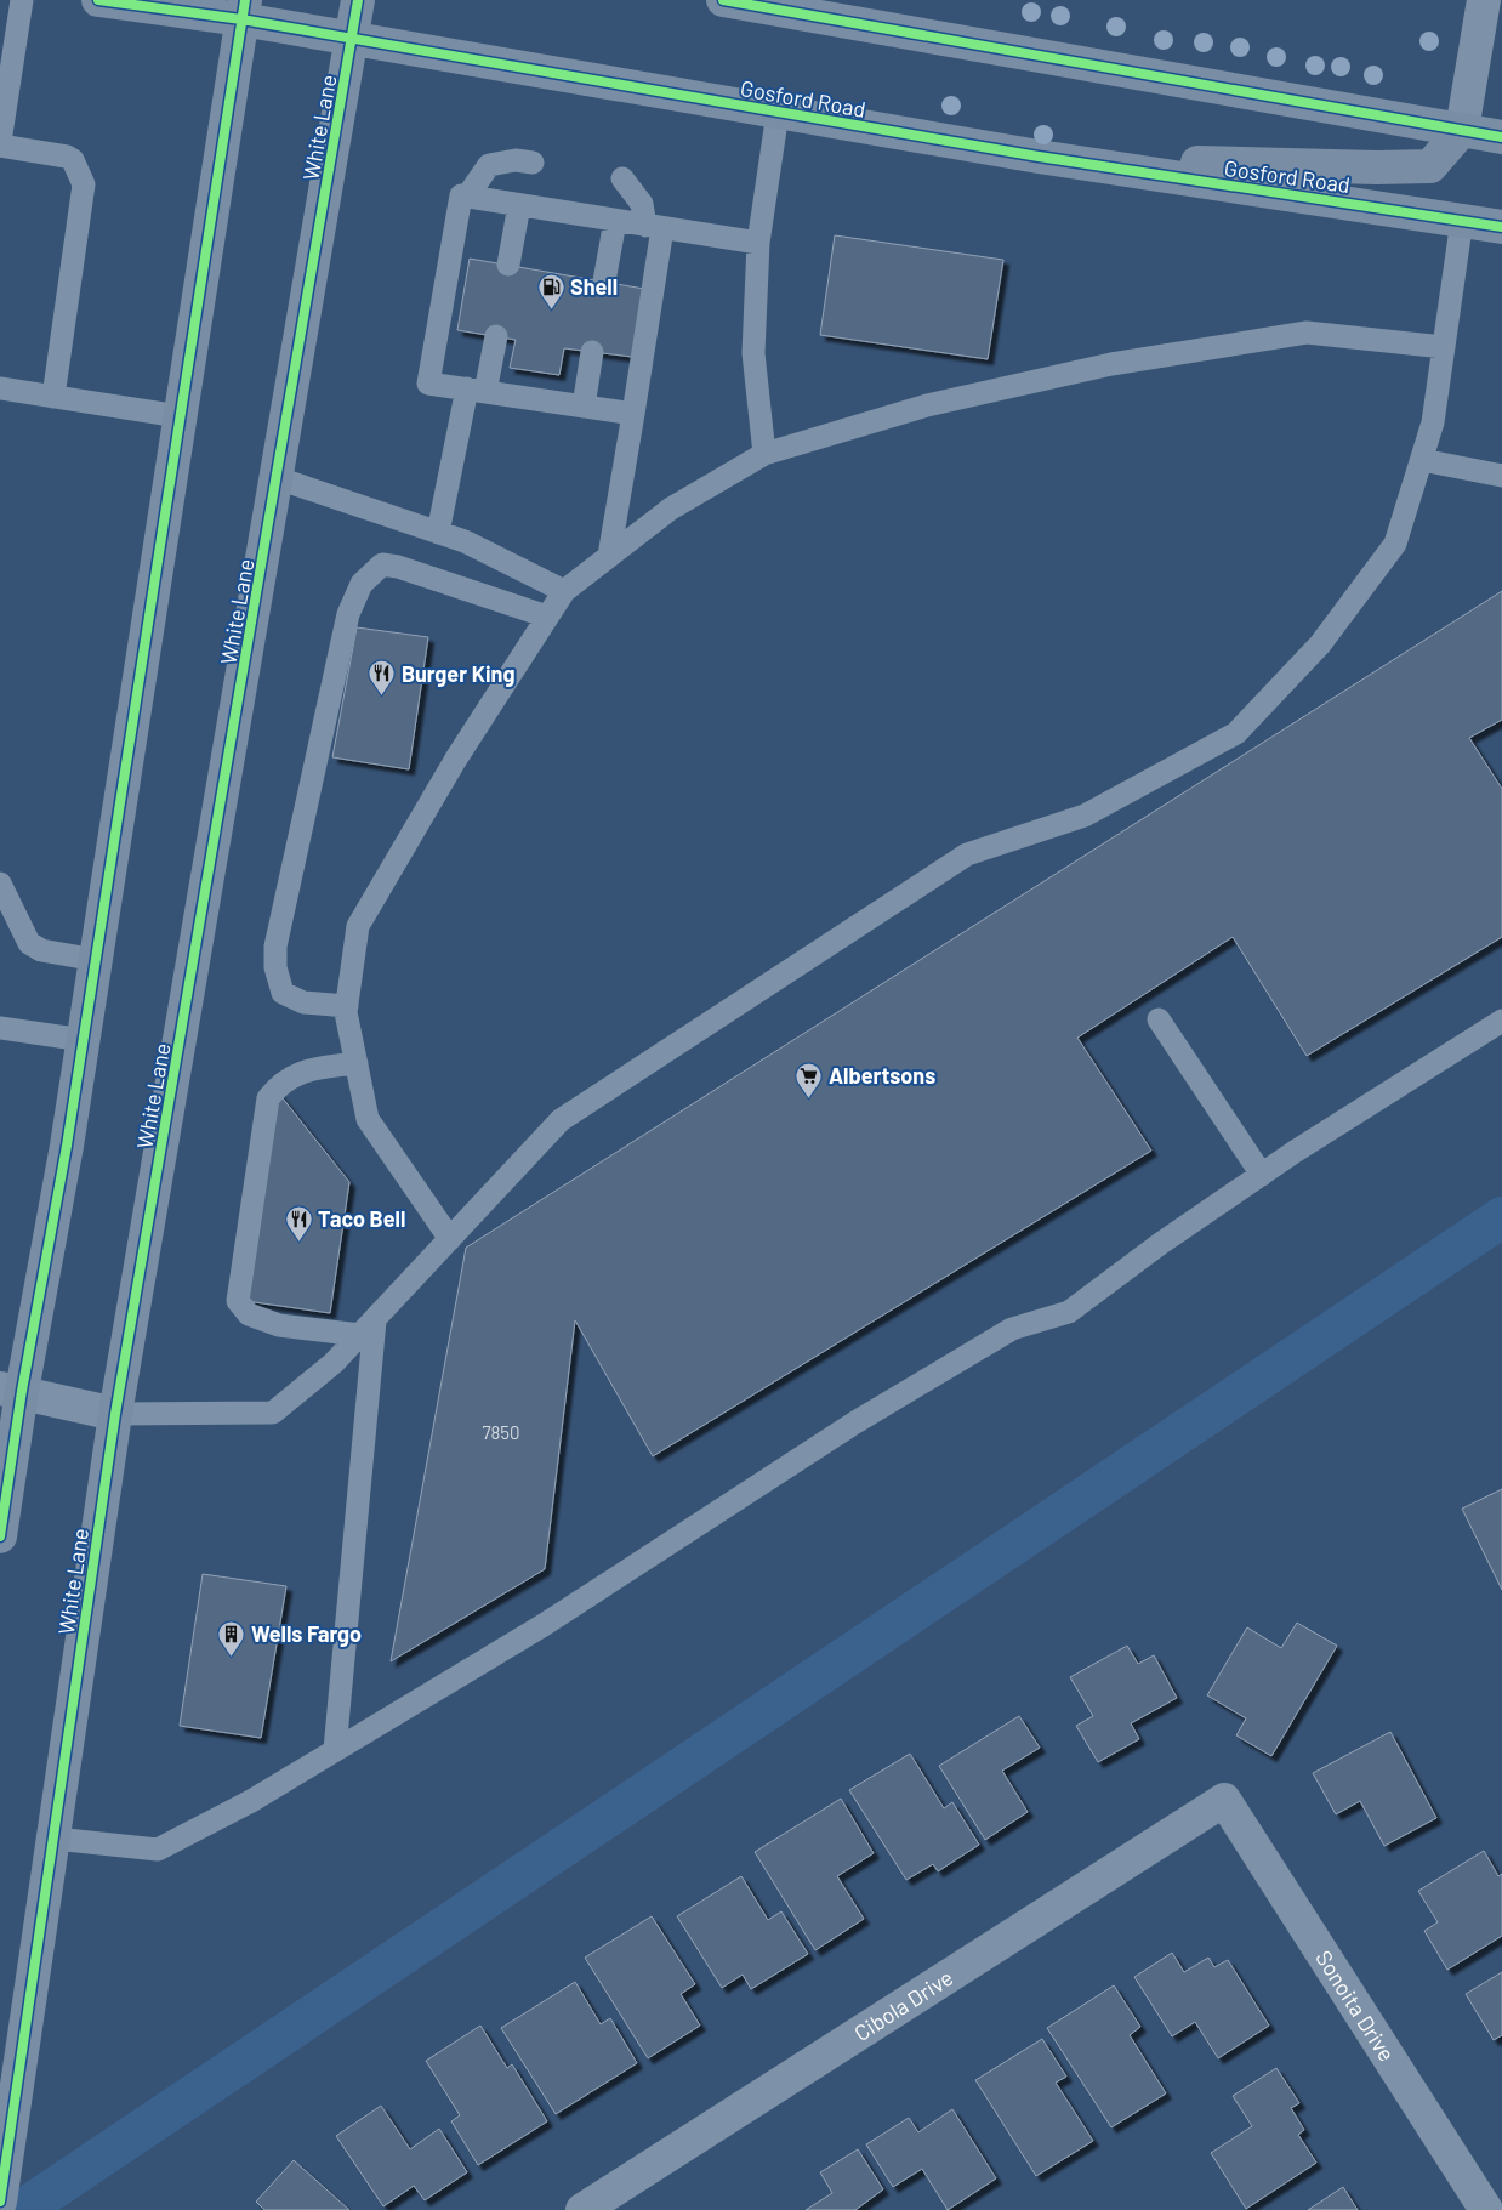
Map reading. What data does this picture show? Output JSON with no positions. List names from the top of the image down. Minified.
{"streets":{"main road":["Gosford Road","White Lane"],"street":["Cibola Drive","Sonoita Drive"]},"crossings":[["Gosford Road","White Lane"],["Cibola Drive","Sonoita Drive"]],"places":{"fuel station":["Shell"],"restaurant":["Burger King","Taco Bell"],"supermarket":["Albertsons"],"building":["Wells Fargo"]},"house_numbers":["7850"]}
